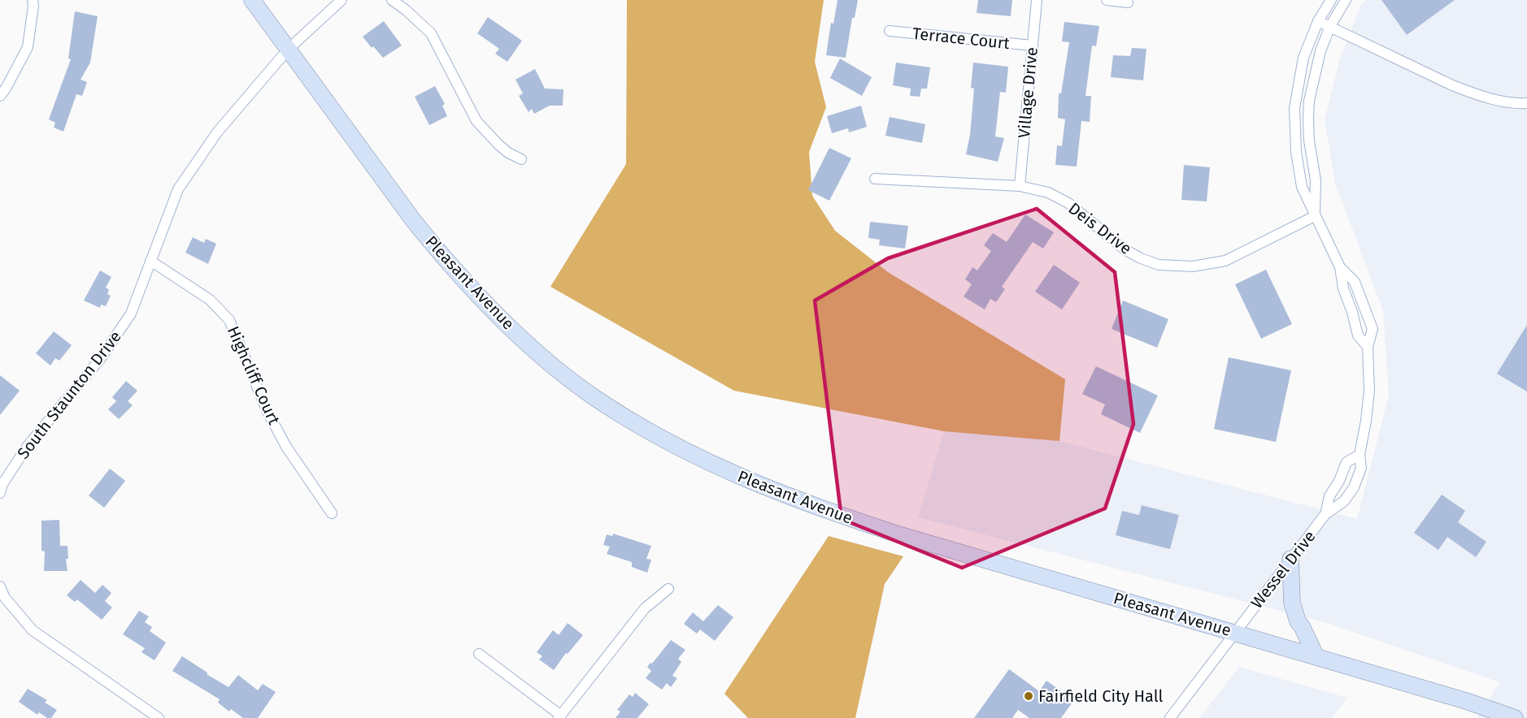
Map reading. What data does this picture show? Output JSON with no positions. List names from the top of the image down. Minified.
{"streets":{"main road":["Pleasant Avenue"],"street":["Terrace Court","Village Drive","Deis Drive","Highcliff Court","South Staunton Drive","Wessel Drive"]},"crossings":[["Terrace Court","Village Drive"],["Village Drive","Deis Drive"],["Deis Drive","Wessel Drive"],["Pleasant Avenue","South Staunton Drive"],["Pleasant Avenue","Wessel Drive"],["Highcliff Court","South Staunton Drive"]],"places":["Fairfield City Hall"]}
